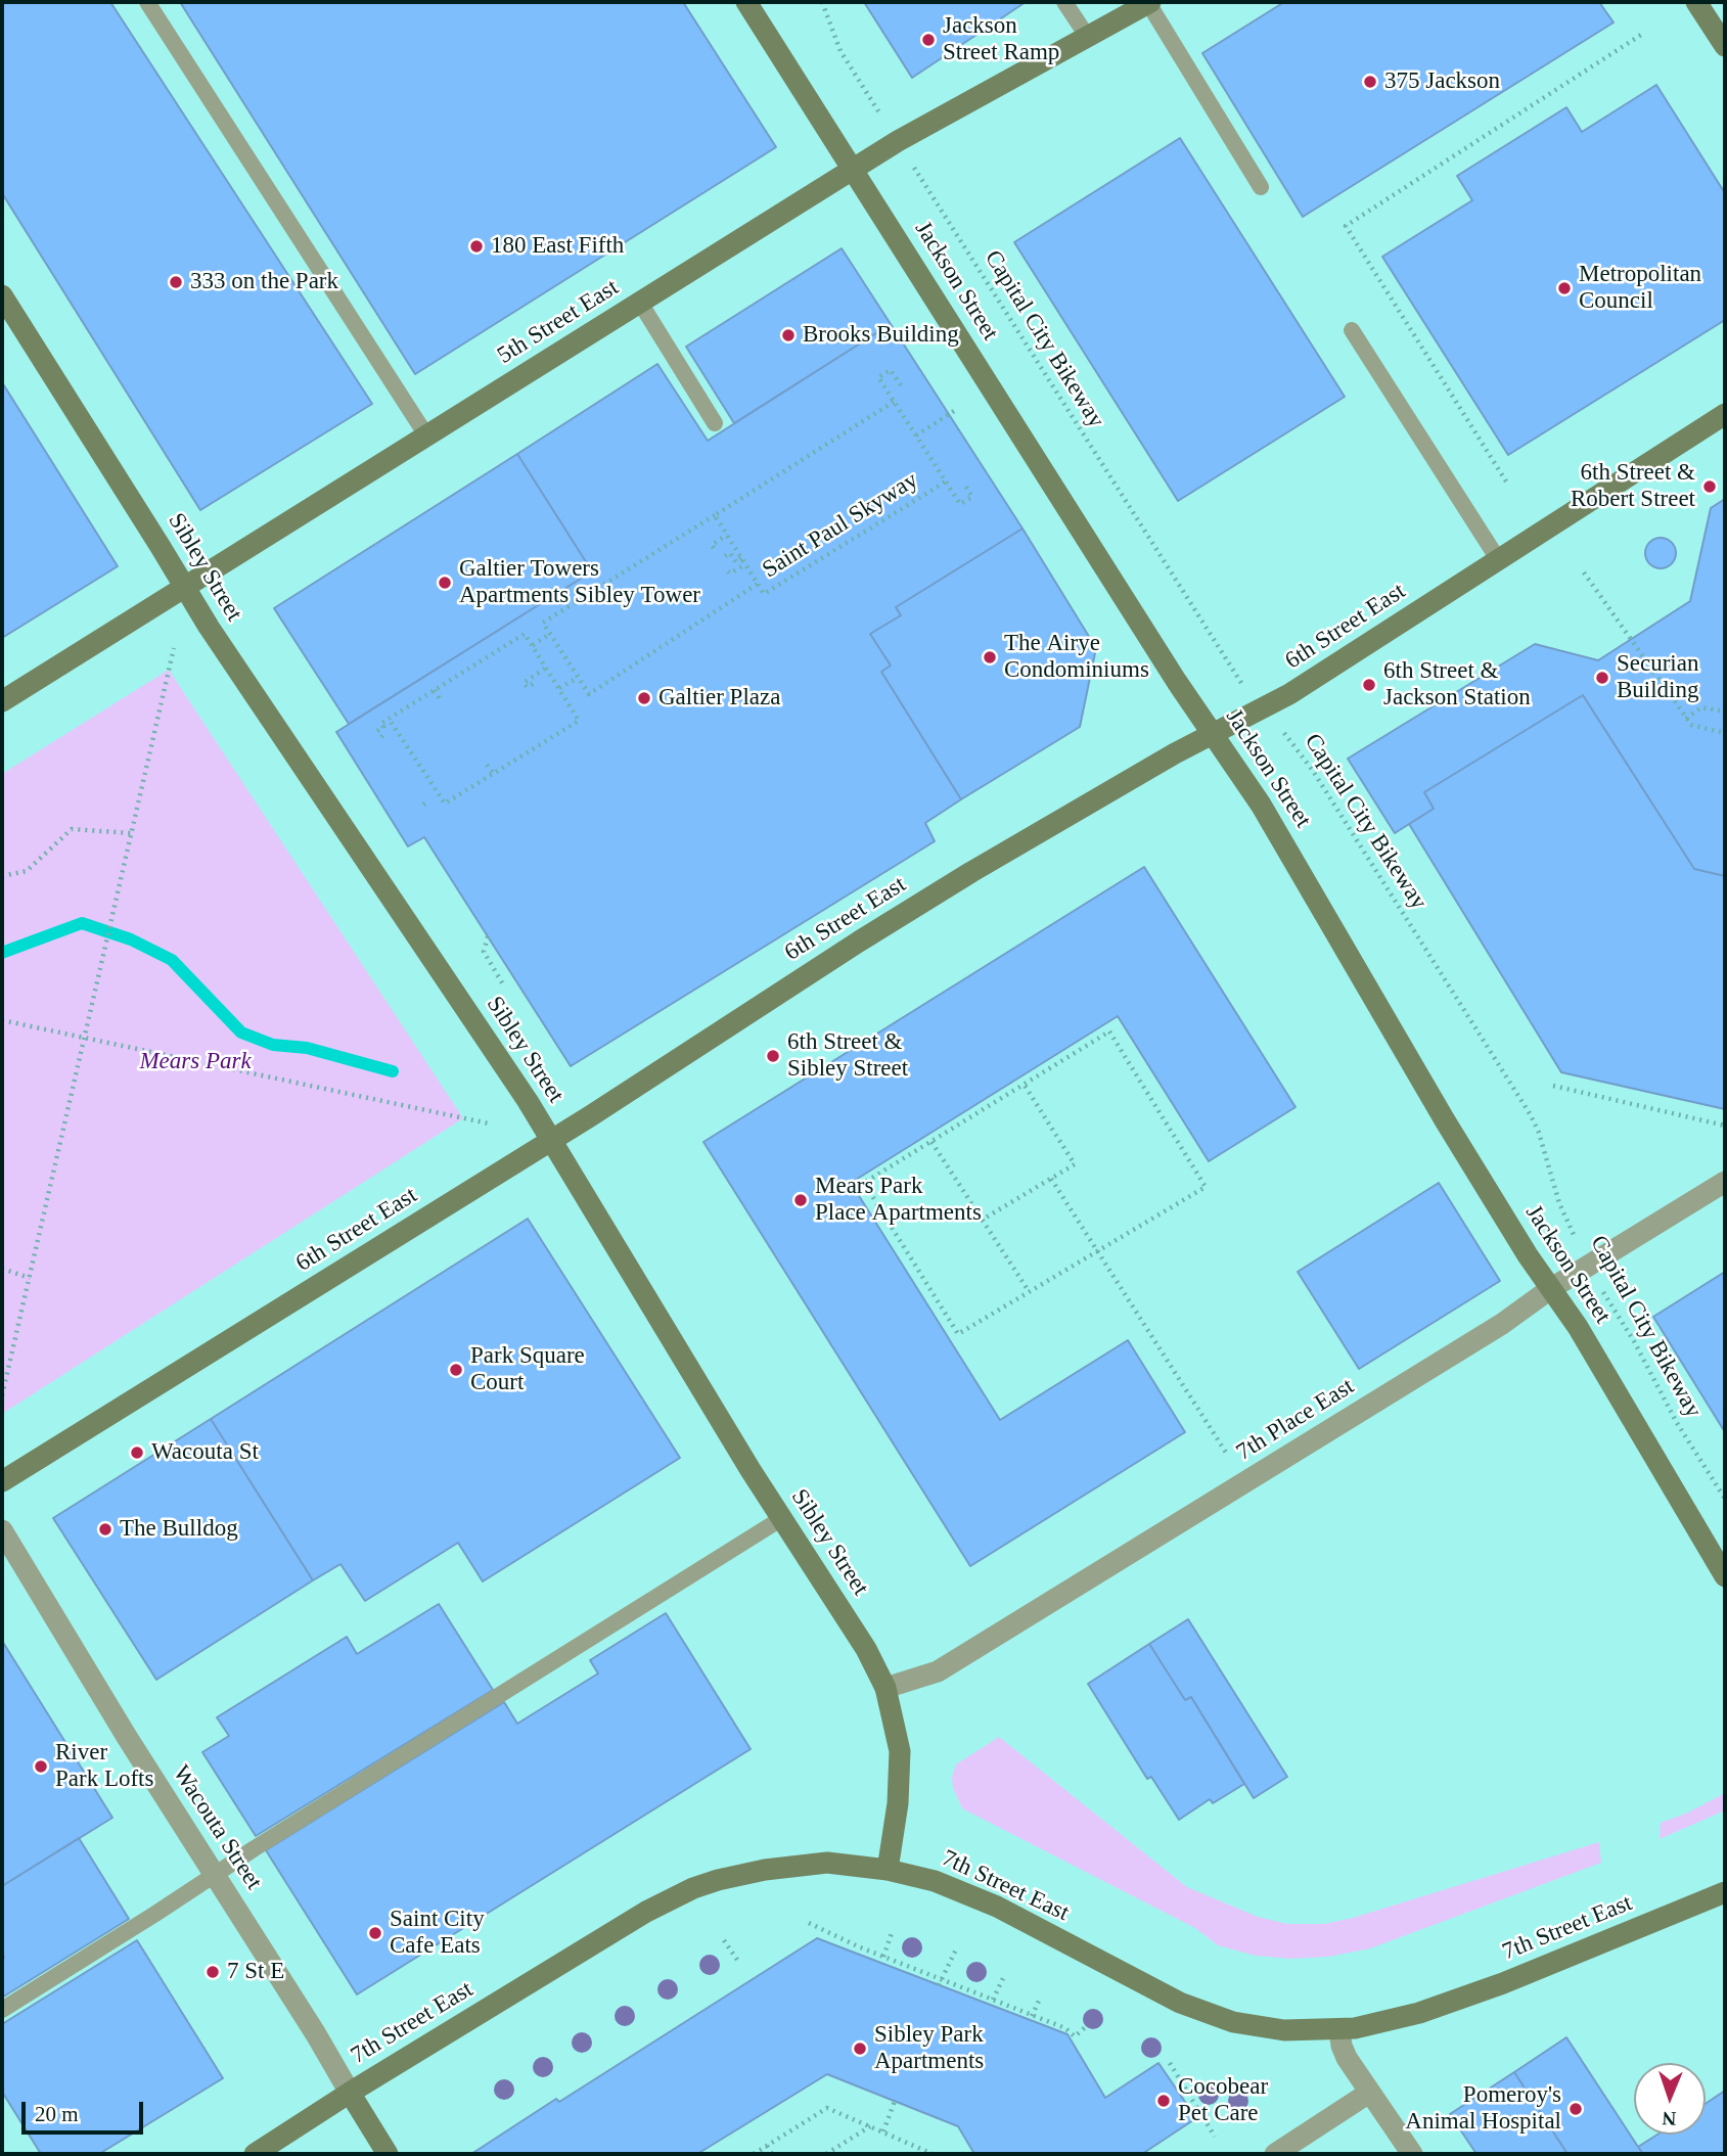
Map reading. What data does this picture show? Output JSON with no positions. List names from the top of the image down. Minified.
{"streets":{"main road":["Jackson Street","5th Street East","Sibley Street","6th Street East","Wacouta Street","7th Street East"],"street":["7th Place East"],"path":["Capital City Bikeway","Saint Paul Skyway"]},"crossings":[["Jackson Street","5th Street East"],["Jackson Street","6th Street East"],["Jackson Street","7th Place East"],["5th Street East","Sibley Street"],["Capital City Bikeway","6th Street East"],["Capital City Bikeway","7th Place East"],["Sibley Street","6th Street East"],["Sibley Street","7th Place East"],["Sibley Street","7th Street East"],["Wacouta Street","7th Street East"]],"parks":["Mears Park"],"places":["Jackson Street Ramp","375 Jackson","180 East Fifth","333 on the Park","Metropolitan Council","Brooks Building","6th Street & Robert Street","Galtier Towers Apartments Sibley Tower","The Airye Condominiums","Securian Building","6th Street & Jackson Station","Galtier Plaza","6th Street & Sibley Street","Mears Park Place Apartments","Park Square Court","Wacouta St","The Bulldog","River Park Lofts","Saint City Cafe Eats","7 St E","Sibley Park Apartments","Cocobear Pet Care","Pomeroy's Animal Hospital"],"scale_bar":"20 m","north":"bottom"}
